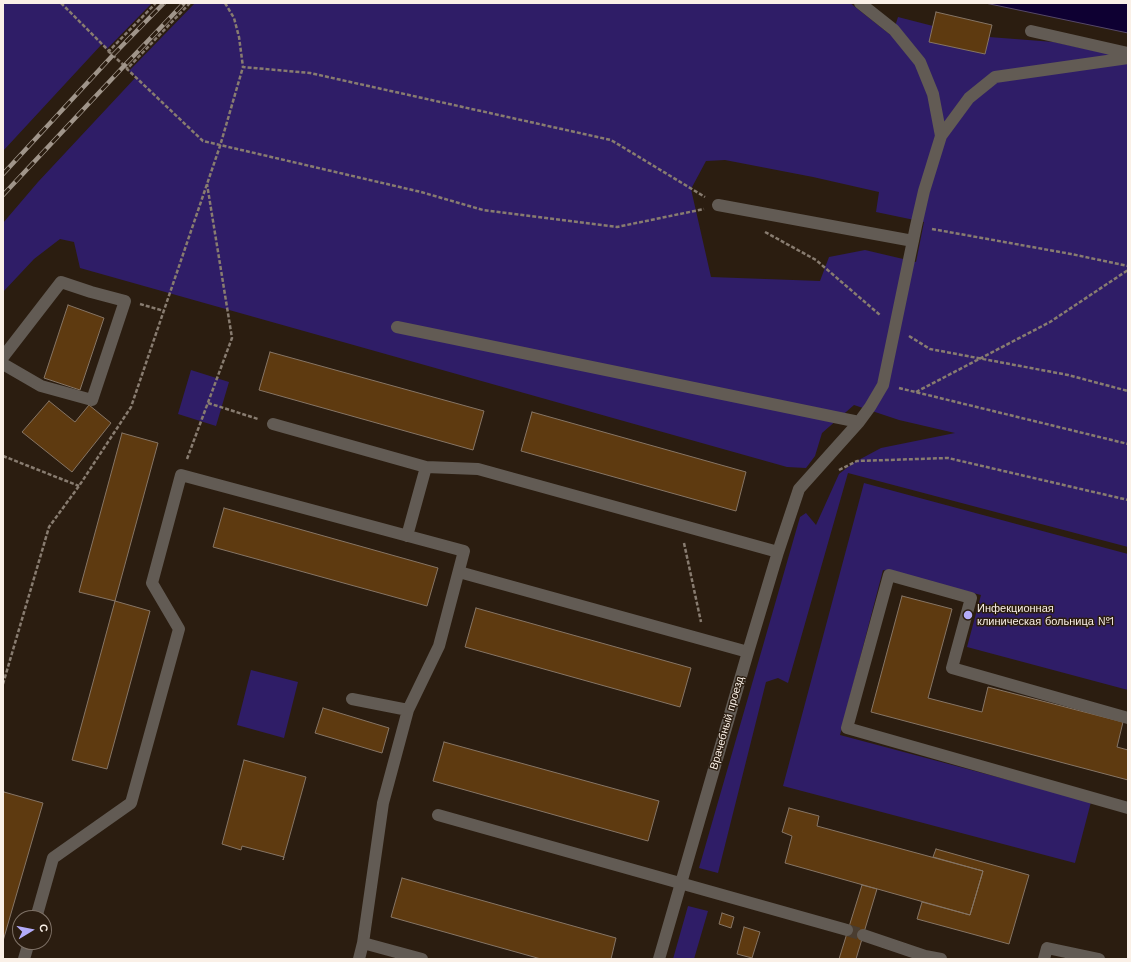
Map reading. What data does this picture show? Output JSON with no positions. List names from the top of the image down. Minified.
{"streets":{"street":["Врачебный проезд"]},"places":["Инфекционная клиническая больница №1"],"north":"right"}
